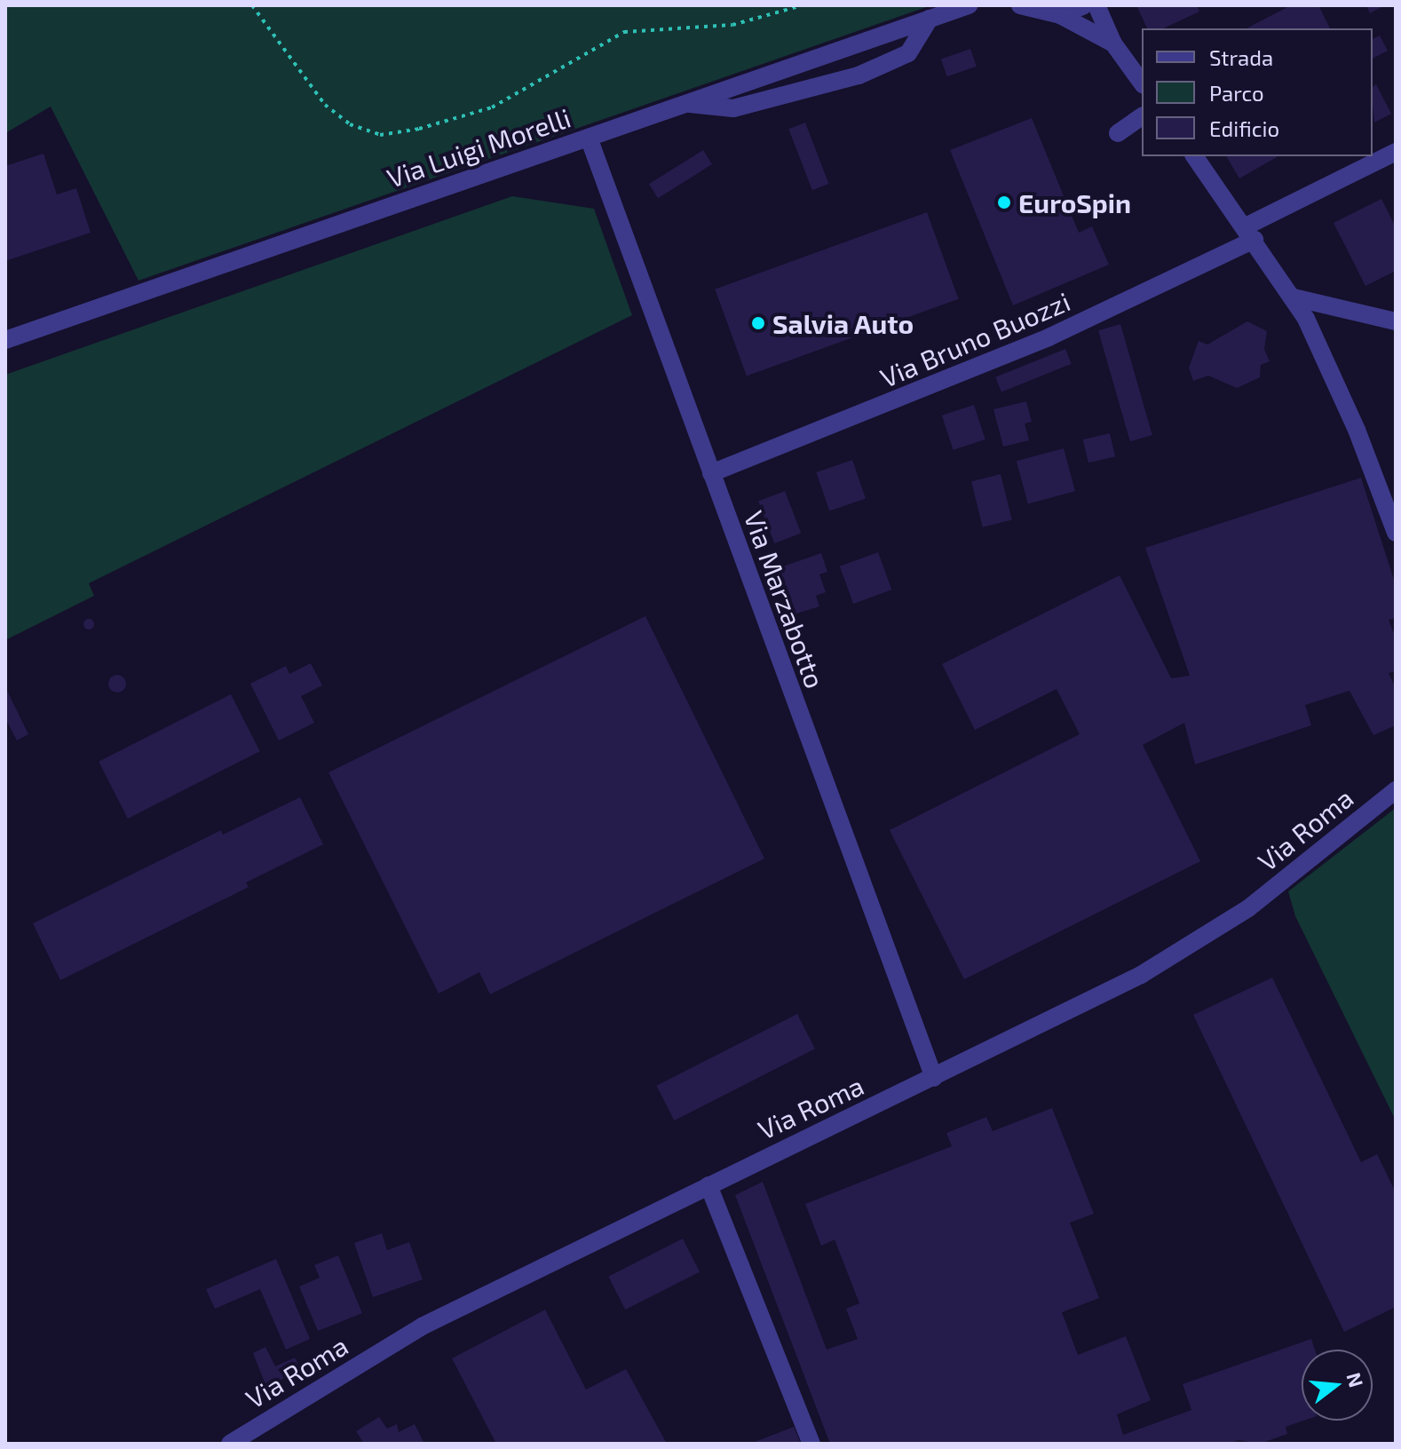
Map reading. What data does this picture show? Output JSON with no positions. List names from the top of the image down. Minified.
{"streets":{"street":["Via Luigi Morelli","Via Bruno Buozzi","Via Marzabotto","Via Roma"]},"crossings":[["Via Luigi Morelli","Via Marzabotto"],["Via Bruno Buozzi","Via Marzabotto"],["Via Marzabotto","Via Roma"]],"places":["EuroSpin","Salvia Auto"],"legend":["Strada","Parco","Edificio"],"north":"right"}
